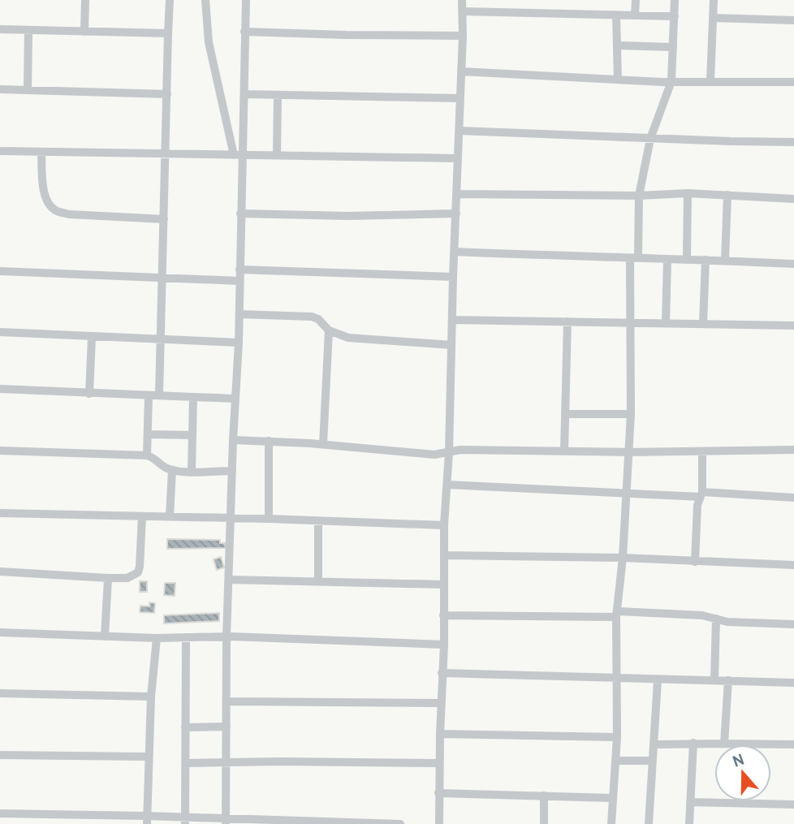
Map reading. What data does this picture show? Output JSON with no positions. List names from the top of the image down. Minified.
{"north":"top"}
